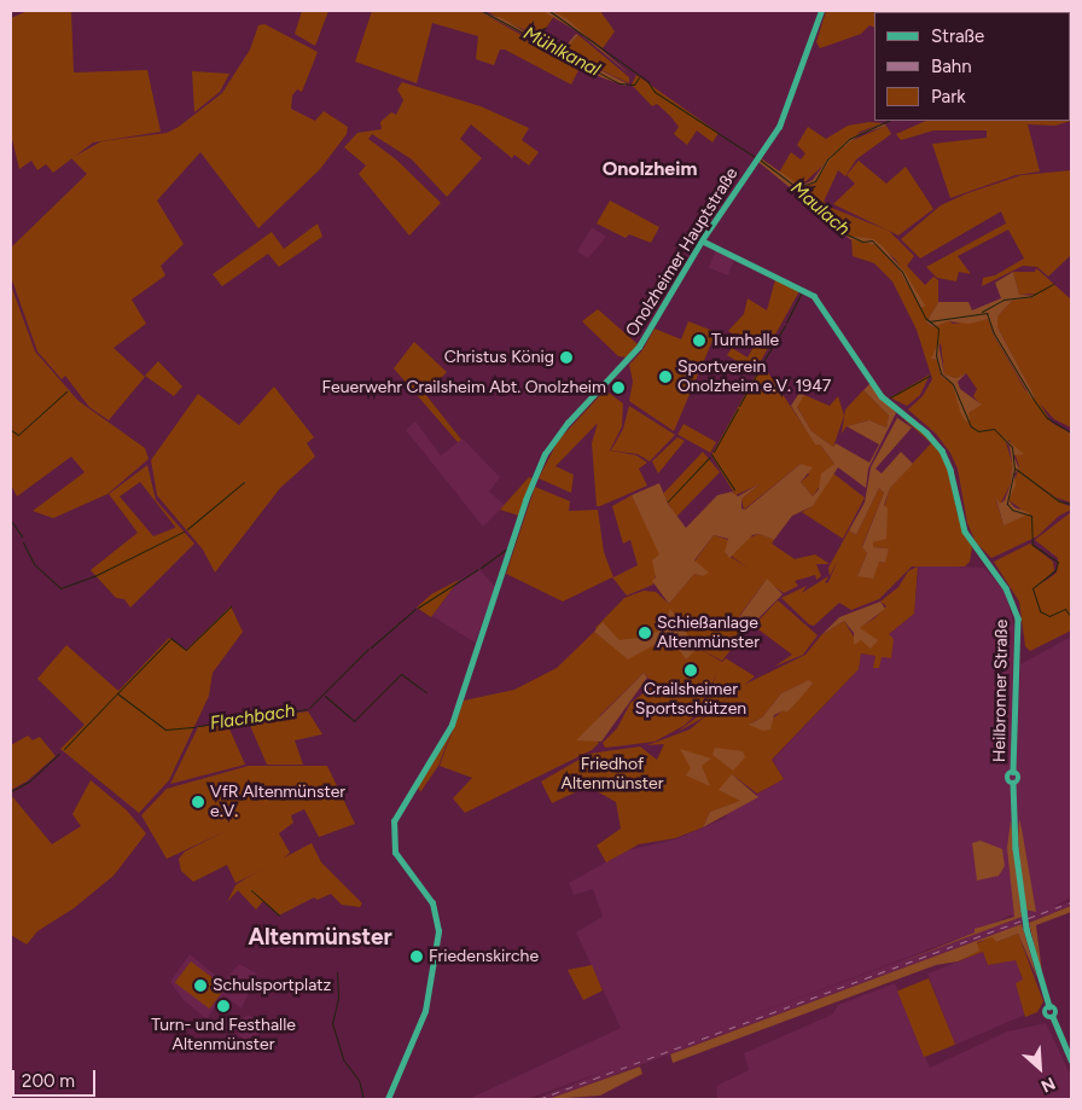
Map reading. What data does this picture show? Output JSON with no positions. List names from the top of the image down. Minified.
{"streets":{"main road":["Onolzheimer Hauptstraße","Heilbronner Straße"]},"crossings":[["Onolzheimer Hauptstraße","Heilbronner Straße"]],"districts":["Onolzheim","Altenmünster"],"water":["Mühlkanal","Maulach","Flachbach"],"parks":["Friedhof Altenmünster"],"places":["Turnhalle","Christus König","Sportverein Onolzheim e.V. 1947","Feuerwehr Crailsheim Abt. Onolzheim","Schießanlage Altenmünster","Crailsheimer Sportschützen","VfR Altenmünster e.V.","Friedenskirche","Schulsportplatz","Turn- und Festhalle Altenmünster"],"legend":["Straße","Bahn","Park"],"scale_bar":"200 m","north":"bottom right"}
